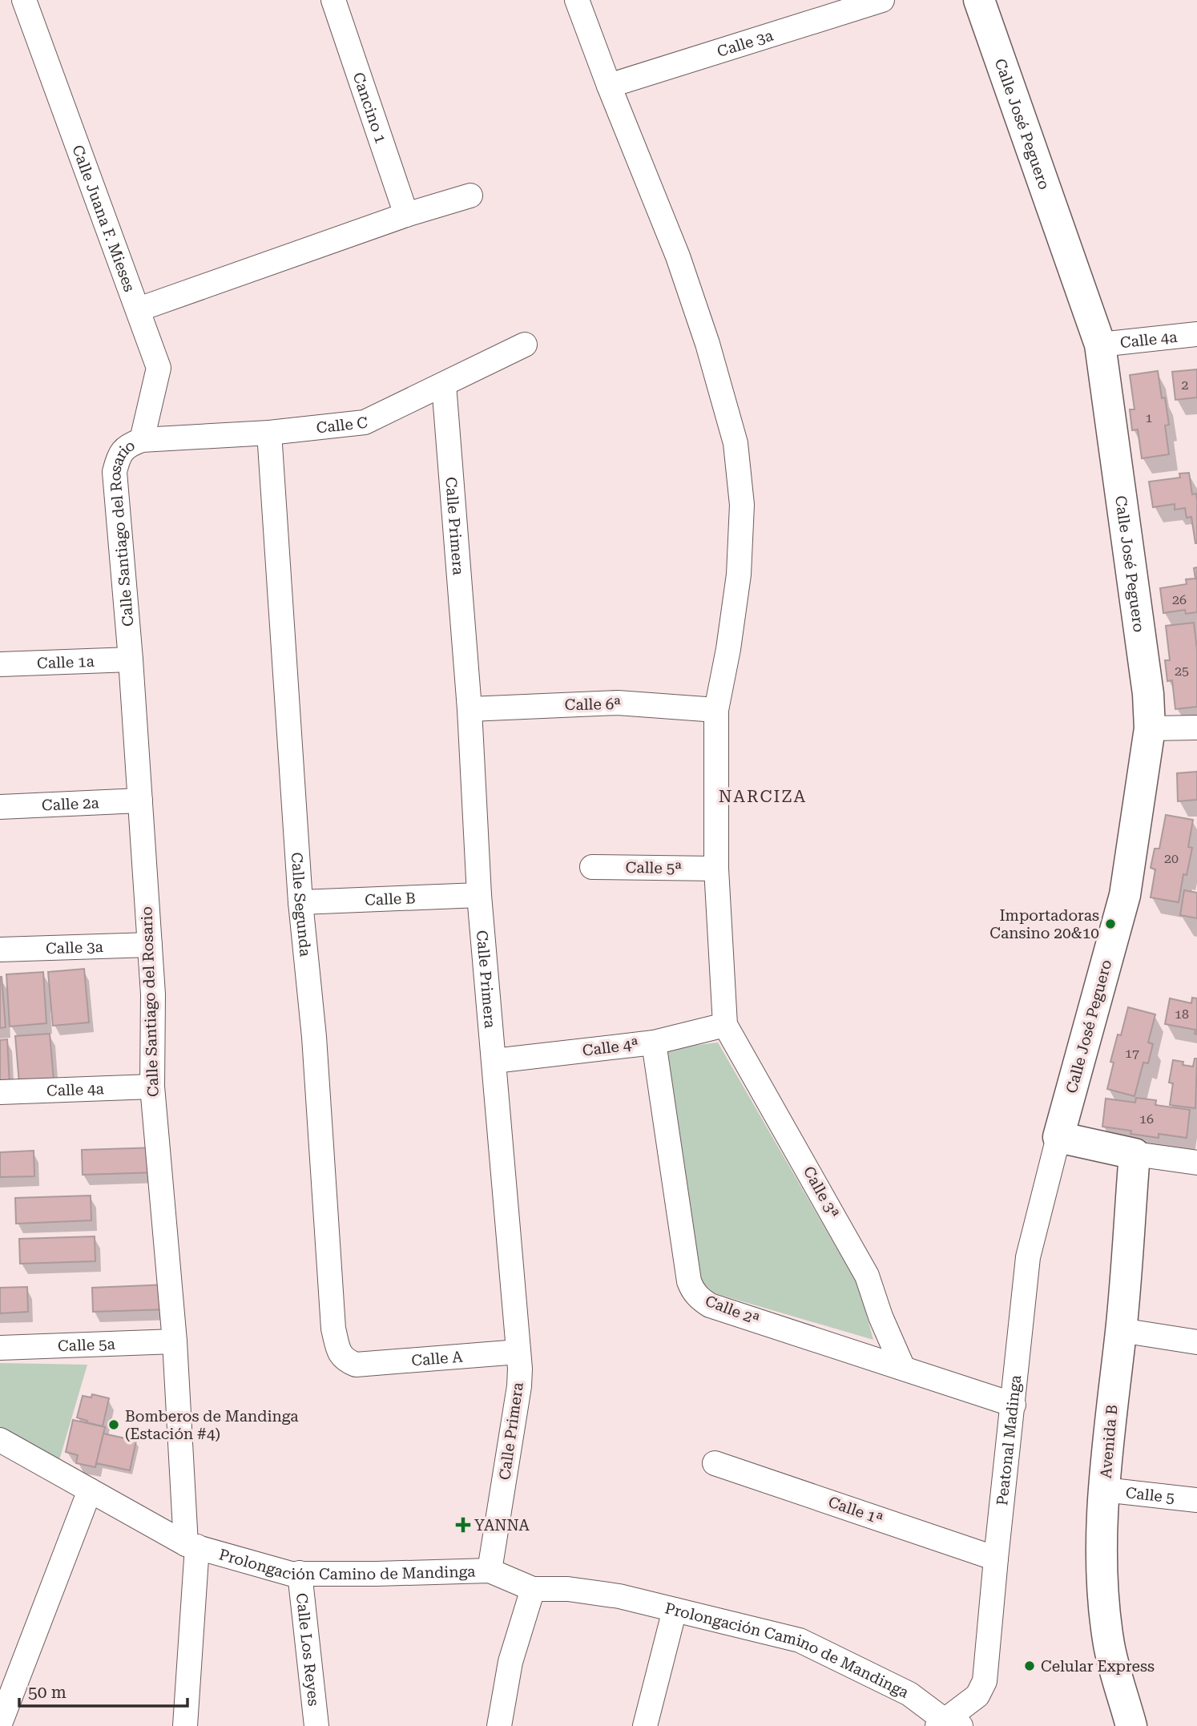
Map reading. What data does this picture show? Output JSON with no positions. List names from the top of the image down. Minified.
{"streets":{"main road":["Calle José Peguero","Avenida B"],"street":["Calle 3a","Cancino 1","Calle Juana F. Mieses","Calle 4a","Calle C","Calle Primera","Calle Santiago del Rosario","Calle 1a","Calle 6ª","Calle 2a","Calle 5ª","Calle B","Calle Segunda","Calle 4ª","Calle 3ª","Calle 2ª","Calle 5a","Calle A","Peatonal Madinga","Calle 5","Calle 1ª","Prolongación Camino de Mandinga","Calle Los Reyes"]},"crossings":[["Calle 3a","Calle Santiago del Rosario"],["Calle José Peguero","Calle 4a"],["Calle José Peguero","Peatonal Madinga"],["Calle Juana F. Mieses","Calle C"],["Calle Juana F. Mieses","Calle Santiago del Rosario"],["Calle 4a","Calle Santiago del Rosario"],["Calle C","Calle Primera"],["Calle C","Calle Santiago del Rosario"],["Calle C","Calle Segunda"],["Calle Primera","Calle 6ª"],["Calle Primera","Calle B"],["Calle Primera","Calle 4ª"],["Calle Primera","Calle A"],["Calle Primera","Prolongación Camino de Mandinga"],["Calle Santiago del Rosario","Calle 1a"],["Calle Santiago del Rosario","Calle 2a"],["Calle Santiago del Rosario","Calle 5a"],["Calle Santiago del Rosario","Prolongación Camino de Mandinga"],["Calle B","Calle Segunda"],["Calle Segunda","Calle A"],["Calle 4ª","Calle 3ª"],["Calle 4ª","Calle 2ª"],["Calle 3ª","Calle 2ª"],["Calle 2ª","Peatonal Madinga"],["Peatonal Madinga","Calle 1ª"],["Peatonal Madinga","Prolongación Camino de Mandinga"],["Avenida B","Calle 5"],["Prolongación Camino de Mandinga","Calle Los Reyes"]],"districts":["NARCIZA"],"places":{"other":["Importadoras Cansino 20&10","Bomberos de Mandinga (Estación #4)","Celular Express"],"health":["YANNA"]},"house_numbers":["2","1","26","25","20","18","17","16"],"scale_bar":"50 m"}
